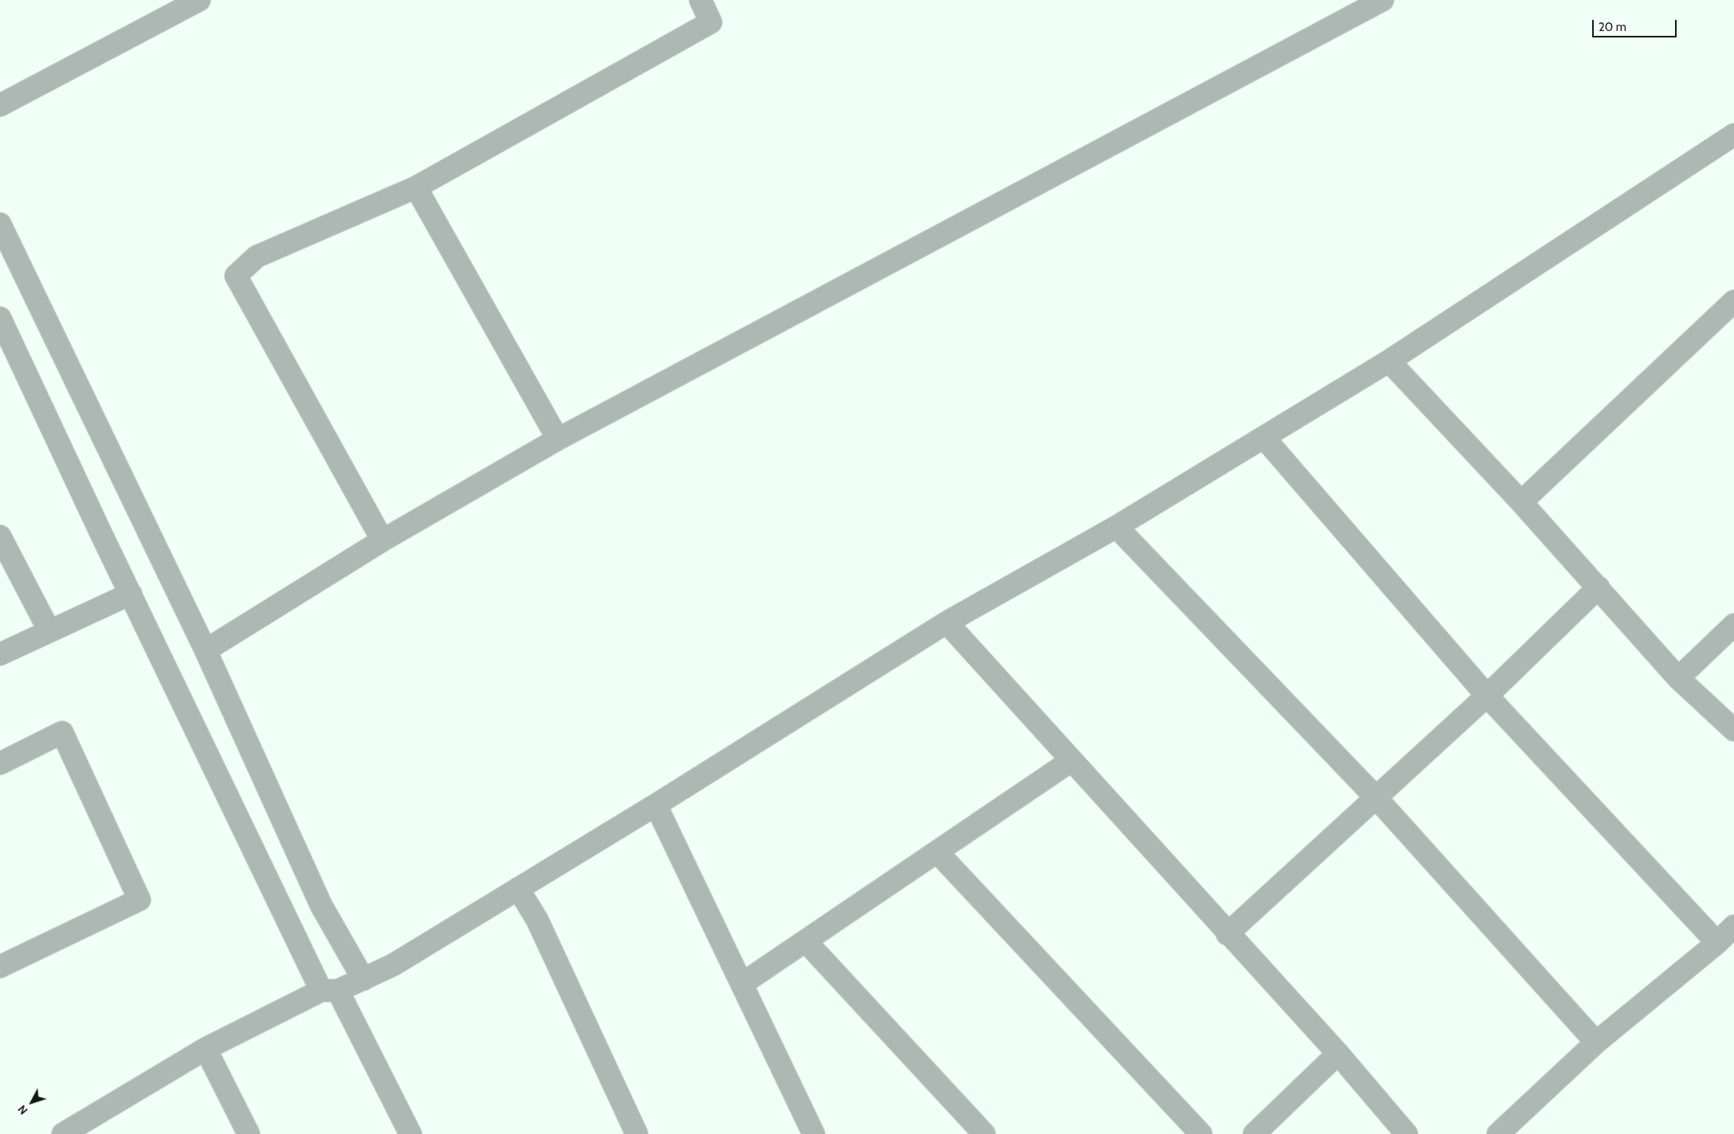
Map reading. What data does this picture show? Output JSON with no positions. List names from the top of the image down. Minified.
{"scale_bar":"20 m","north":"bottom left"}
